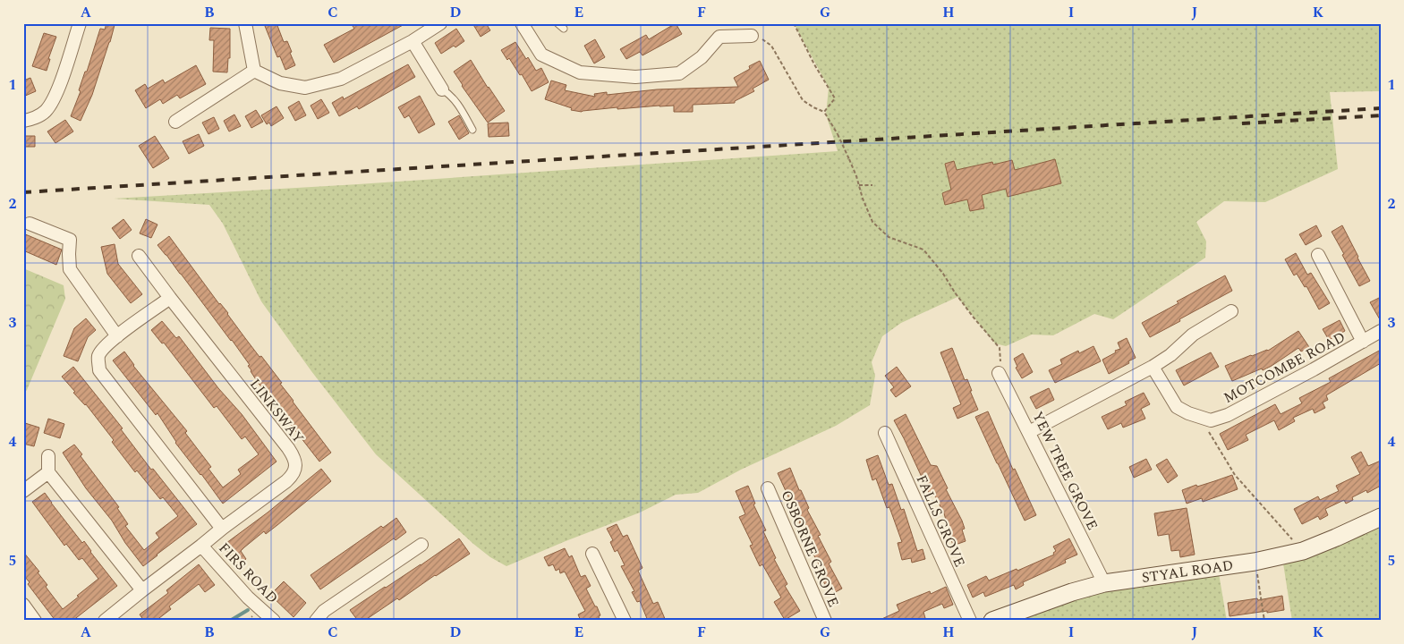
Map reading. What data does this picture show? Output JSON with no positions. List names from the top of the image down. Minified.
{"streets":{"main road":["STYAL ROAD"],"street":["MOTCOMBE ROAD","LINKSWAY","YEW TREE GROVE","FALLS GROVE","OSBORNE GROVE","FIRS ROAD"]},"crossings":[["LINKSWAY","FIRS ROAD"],["YEW TREE GROVE","STYAL ROAD"]],"grid":{"columns":["A","B","C","D","E","F","G","H","I","J","K"],"rows":["1","2","3","4","5"]}}
